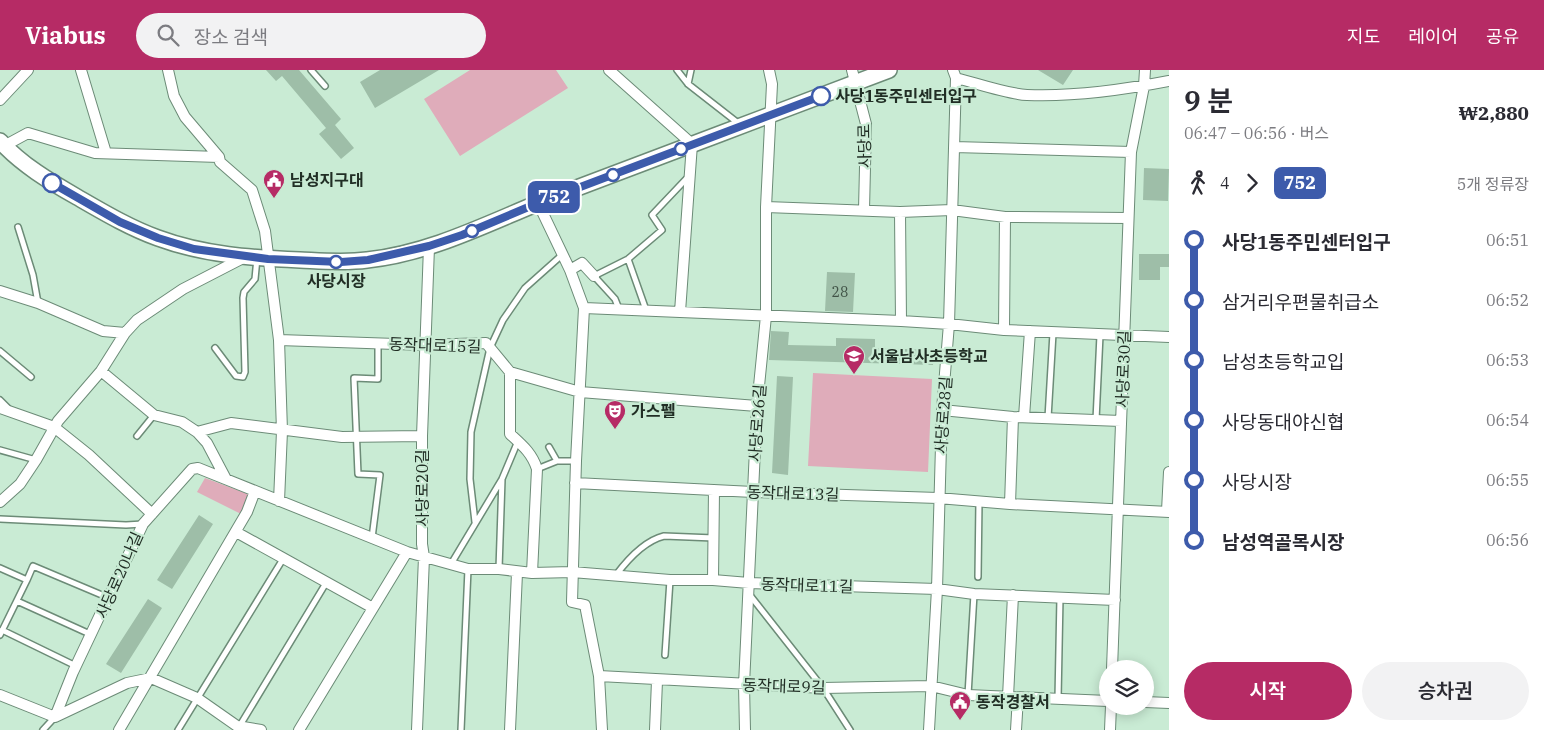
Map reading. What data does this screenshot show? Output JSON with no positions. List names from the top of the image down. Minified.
{"streets":{"street":["사당로","동작대로15길","사당로30길","사당로28길","사당로26길","사당로20길","동작대로13길","사당로20나길","동작대로11길","동작대로9길"]},"crossings":[["동작대로15길","사당로20길"],["사당로30길","동작대로13길"],["사당로30길","동작대로11길"],["사당로28길","동작대로13길"],["사당로28길","동작대로11길"],["사당로28길","동작대로9길"],["사당로26길","동작대로13길"],["사당로26길","동작대로11길"],["사당로26길","동작대로9길"],["사당로20길","사당로20나길"],["사당로20길","동작대로11길"],["사당로20나길","동작대로11길"]],"places":{"other":["사당1동주민센터입구","사당시장"],"public building":["남성지구대","동작경찰서"],"school or university":["서울남사초등학교"],"theatre":["가스펠"]},"lines":["bus line 752"],"house_numbers":["28"],"page":{"header":"Viabus","search":"장소 검색","nav":["지도","레이어","공유"],"on_map":"752","heading":["9 분","06:47 – 06:56 · 버스","₩2,880"],"legs":["4","752","5개 정류장"],"list":[{"name":"사당1동주민센터입구","value":"06:51"},{"name":"삼거리우편물취급소","value":"06:52"},{"name":"남성초등학교입","value":"06:53"},{"name":"사당동대야신협","value":"06:54"},{"name":"사당시장","value":"06:55"},{"name":"남성역골목시장","value":"06:56"}],"buttons":["시작","승차권"]}}
